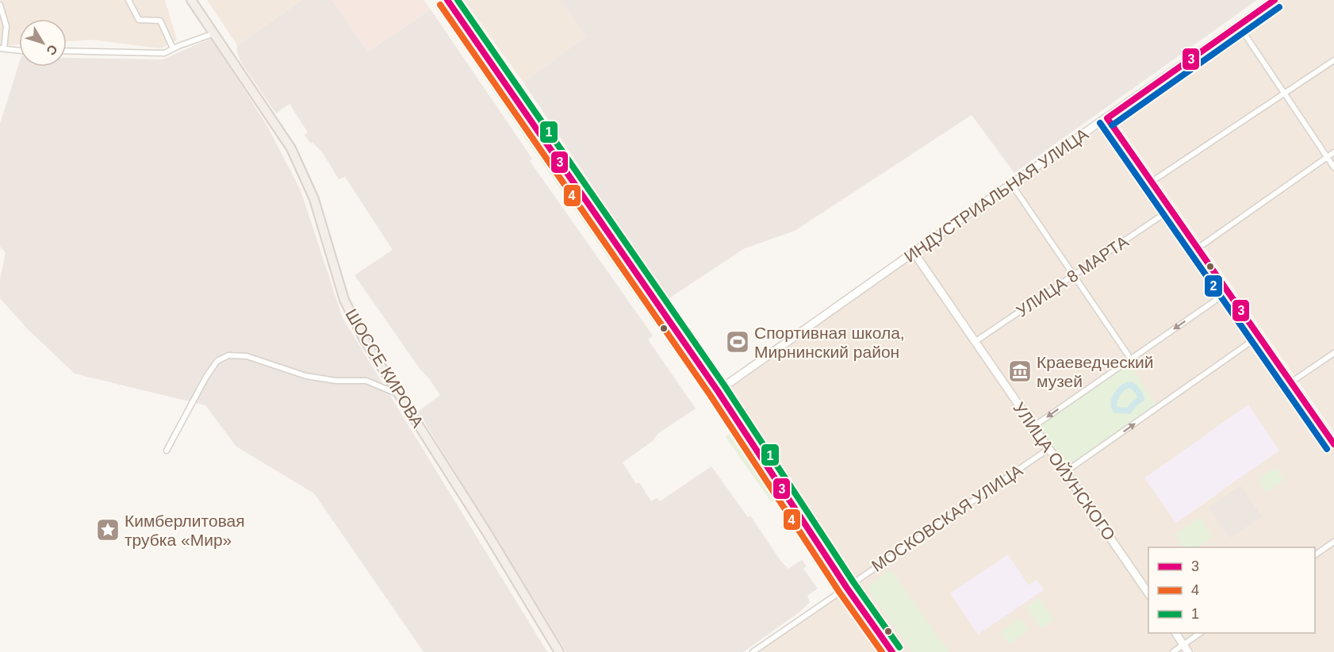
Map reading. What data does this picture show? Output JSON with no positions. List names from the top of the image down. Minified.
{"streets":{"main road":["ИНДУСТРИАЛЬНАЯ УЛИЦА","ШОССЕ КИРОВА","УЛИЦА ОЙУНСКОГО"],"street":["УЛИЦА 8 МАРТА","МОСКОВСКАЯ УЛИЦА"]},"crossings":[["ИНДУСТРИАЛЬНАЯ УЛИЦА","УЛИЦА ОЙУНСКОГО"],["УЛИЦА 8 МАРТА","УЛИЦА ОЙУНСКОГО"],["УЛИЦА ОЙУНСКОГО","МОСКОВСКАЯ УЛИЦА"]],"places":{"sports":["Спортивная школа, Мирнинский район"],"museum":["Краеведческий музей"],"place":["Кимберлитовая трубка «Мир»"]},"lines":["transit line 3","transit line 1","transit line 4","transit line 2"],"legend":["3","4","1"],"north":"bottom right"}
